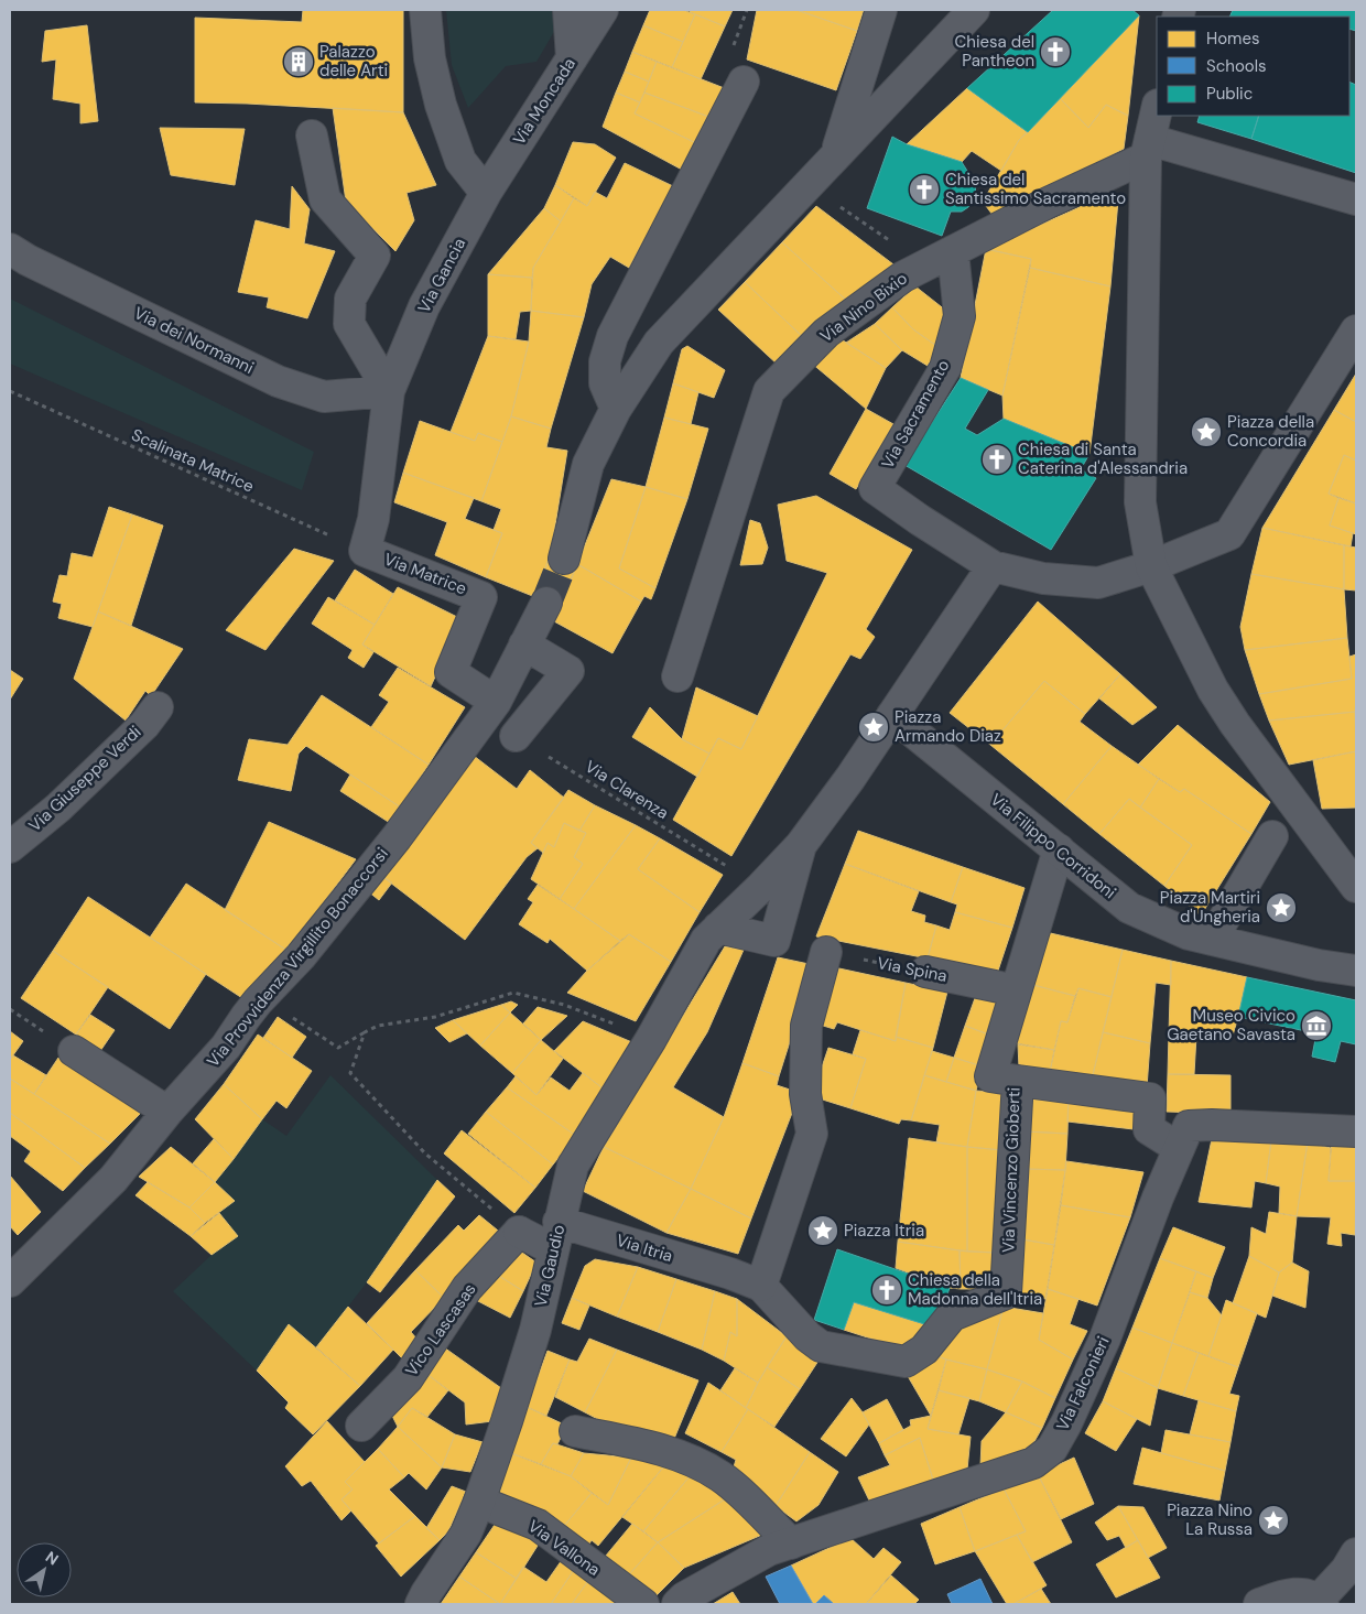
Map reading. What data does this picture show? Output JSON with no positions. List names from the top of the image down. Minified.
{"streets":{"street":["Via Moncada","Via Gancia","Via Nino Bixio","Via dei Normanni","Via Sacramento","Via Matrice","Via Giuseppe Verdi","Via Filippo Corridoni","Via Provvidenza Virgillito Bonaccorsi","Via Spina","Via Vincenzo Gioberti","Via Itria","Via Gaudio","Vico Lascasas","Via Falconieri","Via Vallona"],"path":["Scalinata Matrice","Via Clarenza"]},"crossings":[["Via Moncada","Via Gancia"],["Via Gancia","Via dei Normanni"],["Via Gancia","Scalinata Matrice"],["Via Gancia","Via Matrice"],["Via Nino Bixio","Via Sacramento"],["Scalinata Matrice","Via Matrice"],["Via Matrice","Via Provvidenza Virgillito Bonaccorsi"],["Via Filippo Corridoni","Via Vincenzo Gioberti"],["Via Spina","Via Vincenzo Gioberti"],["Via Vincenzo Gioberti","Via Itria"],["Via Itria","Via Gaudio"],["Via Itria","Vico Lascasas"],["Via Gaudio","Via Vallona"]],"places":{"church":["Chiesa del Pantheon","Chiesa del Santissimo Sacramento","Chiesa di Santa Caterina d'Alessandria","Chiesa della Madonna dell'Itria"],"building":["Palazzo delle Arti"],"place":["Piazza della Concordia","Piazza Armando Diaz","Piazza Martiri d'Ungheria","Piazza Itria","Piazza Nino La Russa"],"museum":["Museo Civico Gaetano Savasta"]},"legend":["Homes","Schools","Public"],"north":"top right"}
